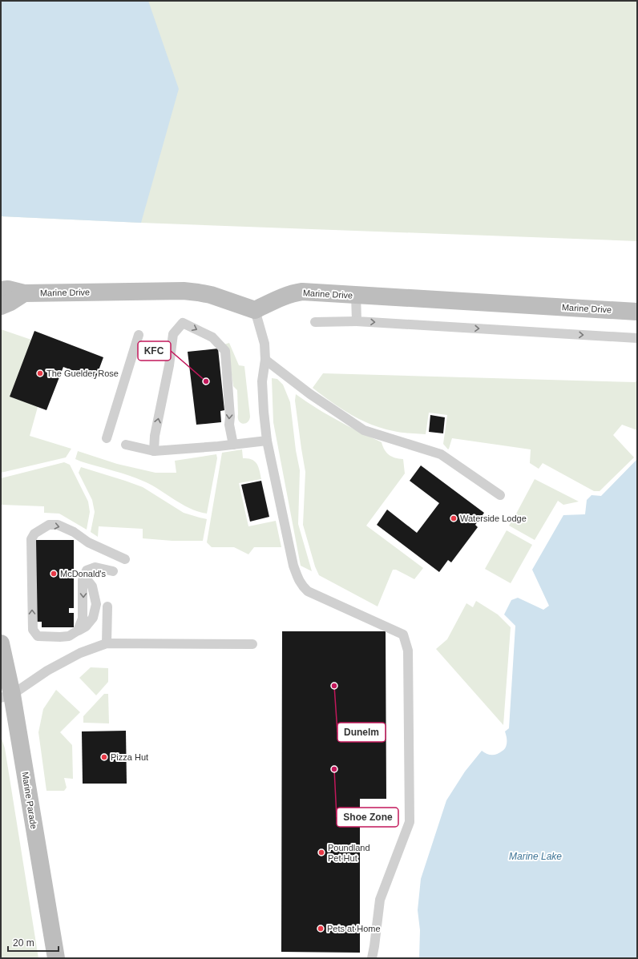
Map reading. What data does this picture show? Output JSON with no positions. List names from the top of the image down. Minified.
{"streets":{"street":["Marine Drive","Marine Parade"]},"water":["Marine Lake"],"places":["The Guelder Rose","KFC","Waterside Lodge","McDonald's","Dunelm","Pizza Hut","Shoe Zone","Poundland Pet Hut","Pets at Home"],"scale_bar":"20 m"}
